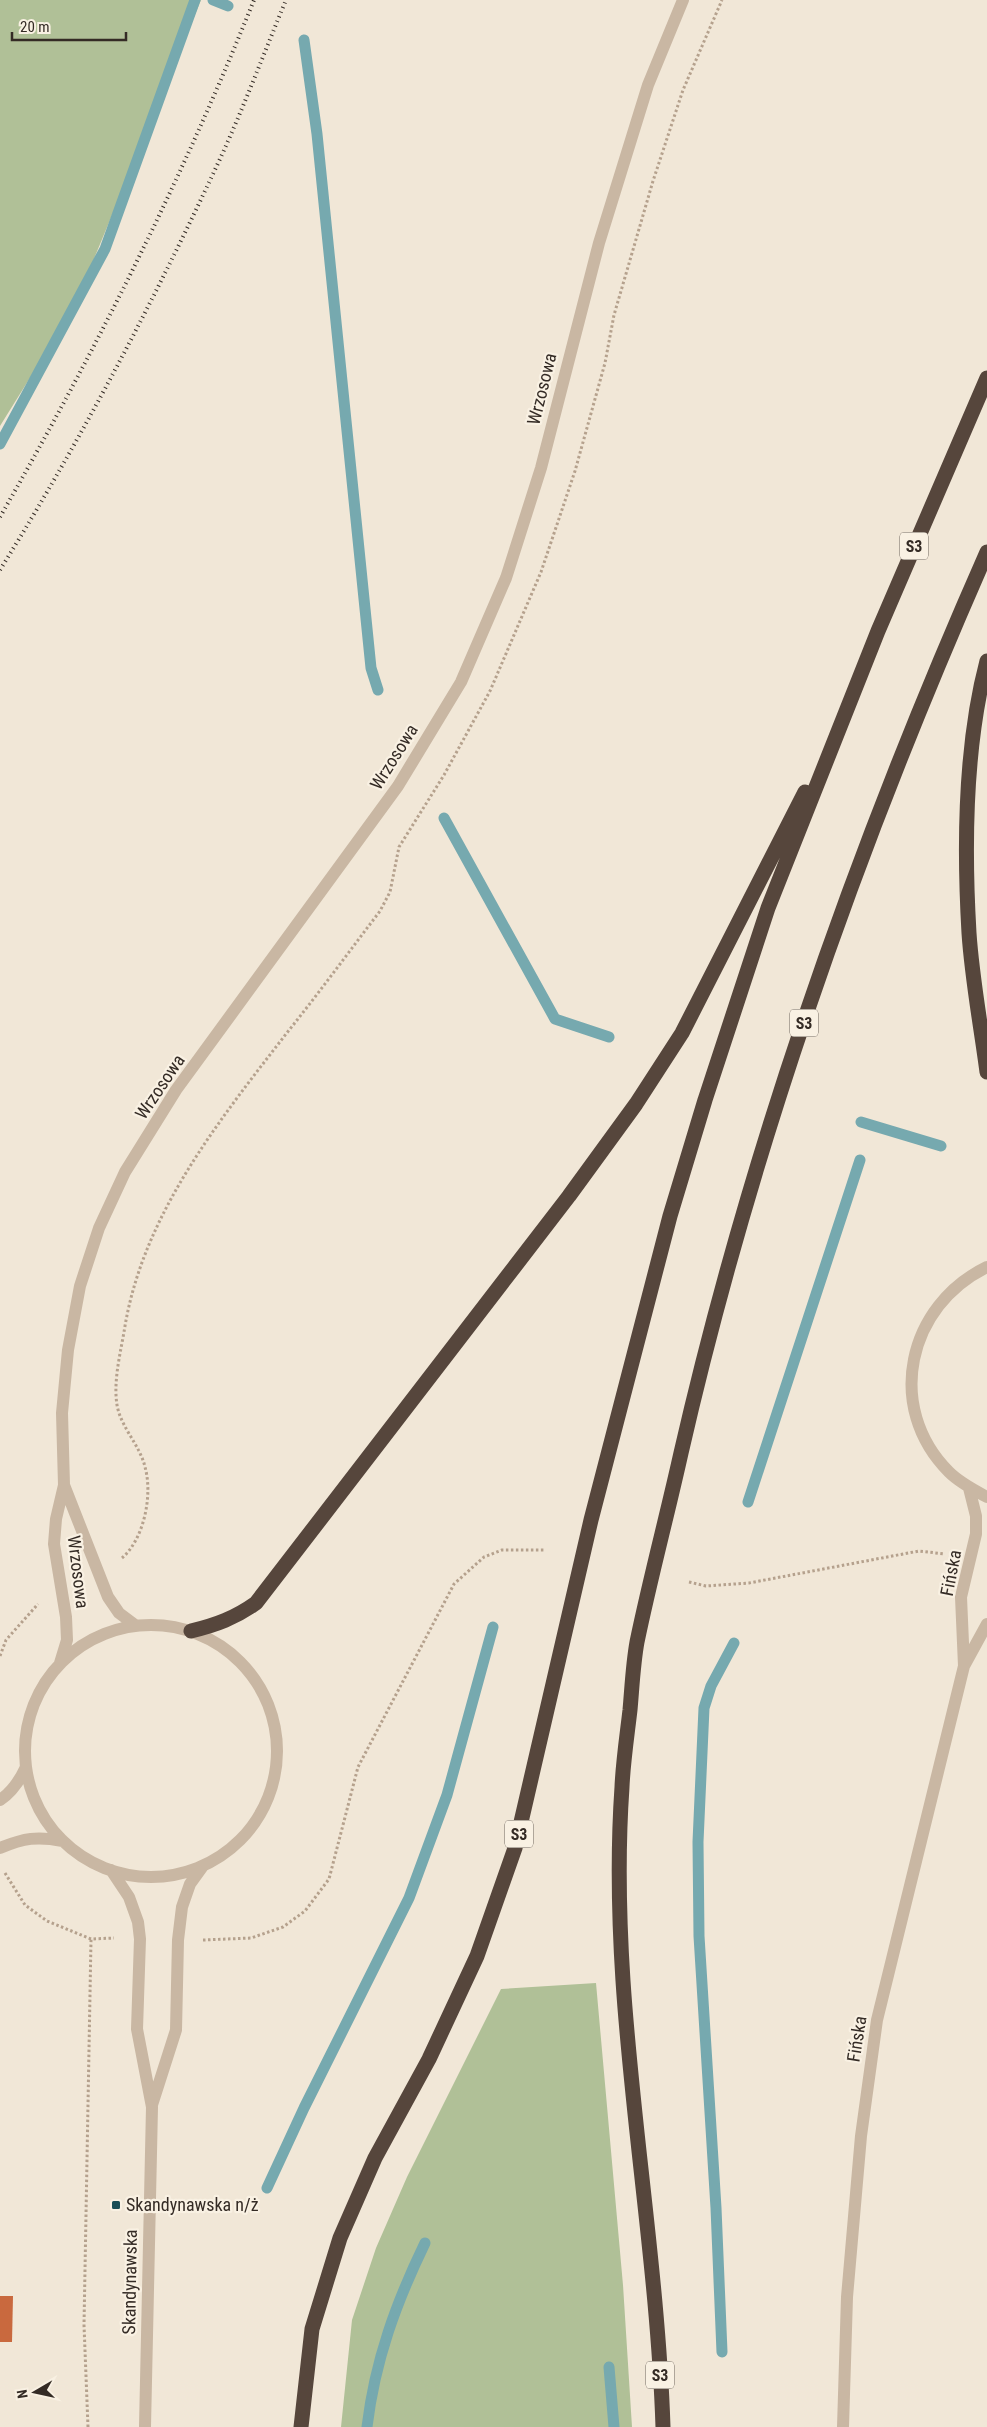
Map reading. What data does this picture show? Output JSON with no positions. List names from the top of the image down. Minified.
{"streets":{"highway":["S3"],"street":["Wrzosowa","Fińska","Skandynawska"]},"places":{"transit":["Skandynawska n/ż"]},"scale_bar":"20 m","north":"left"}
